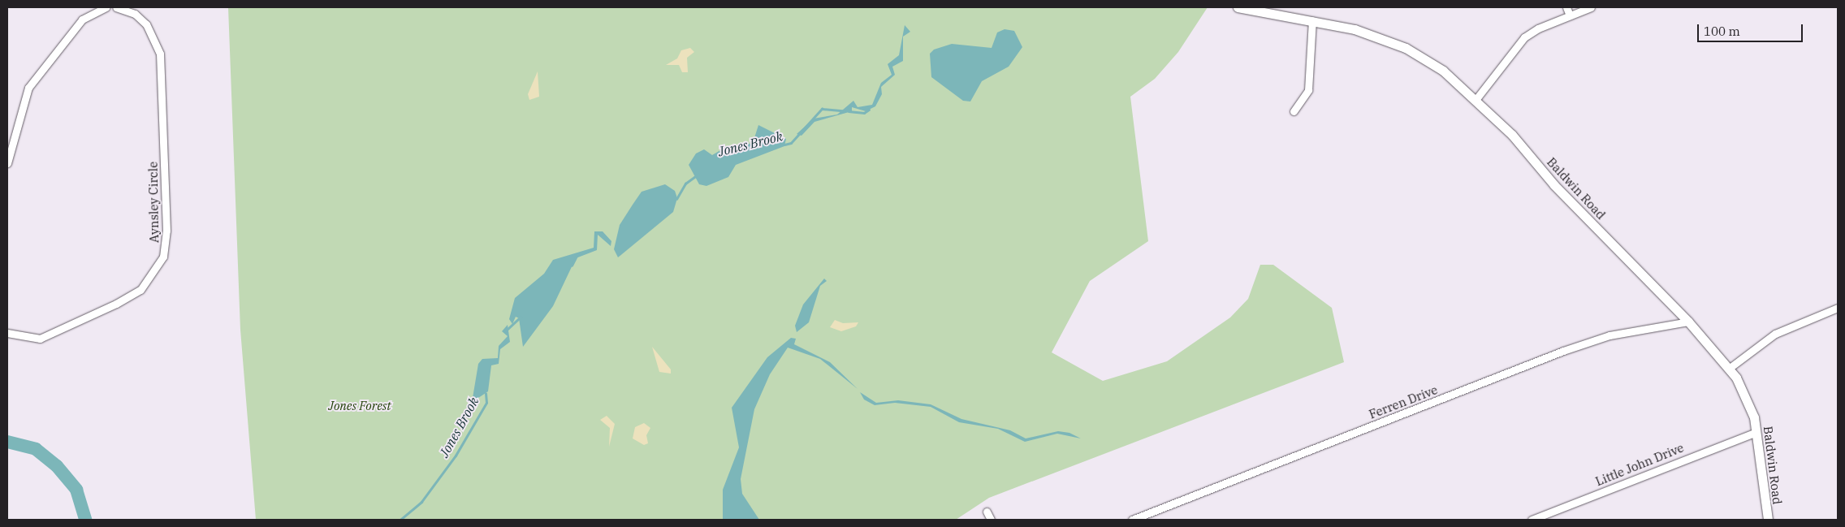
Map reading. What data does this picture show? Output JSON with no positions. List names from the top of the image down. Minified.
{"streets":{"street":["Baldwin Road","Aynsley Circle","Ferren Drive","Little John Drive"]},"crossings":[["Baldwin Road","Ferren Drive"],["Baldwin Road","Little John Drive"]],"water":["Jones Brook"],"parks":["Jones Forest"],"scale_bar":"100 m"}
